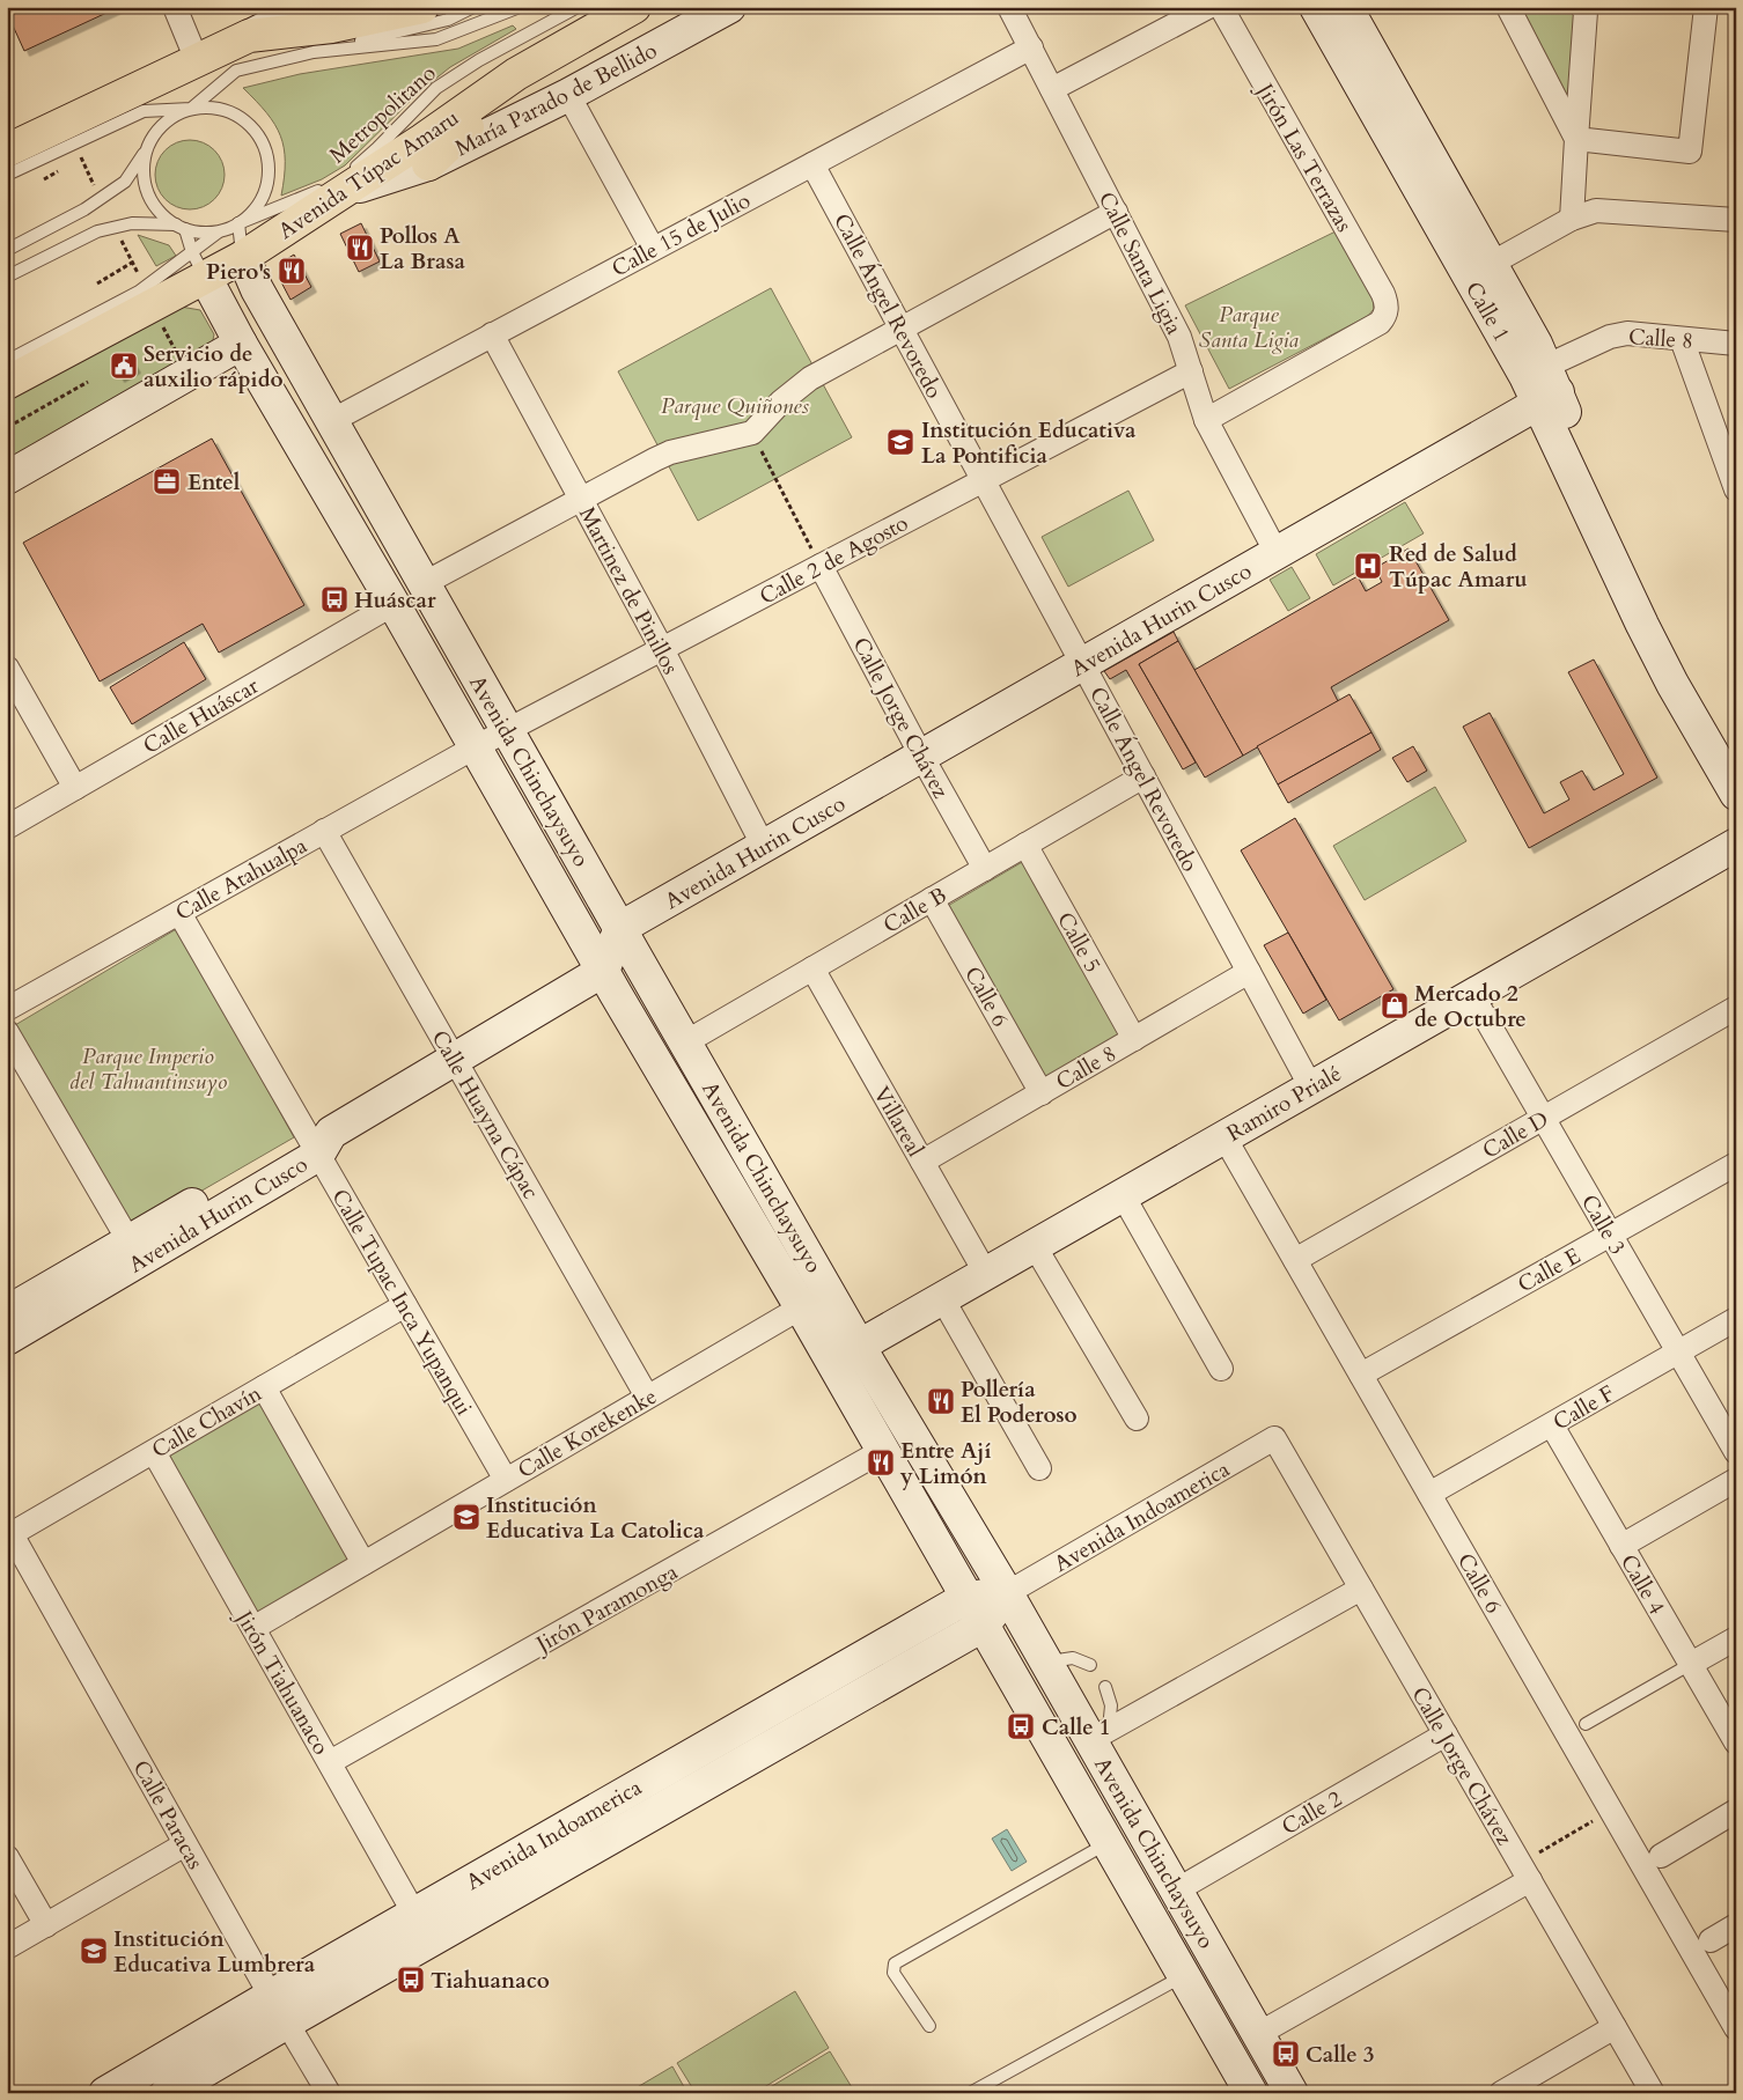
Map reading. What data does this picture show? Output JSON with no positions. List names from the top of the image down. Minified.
{"streets":{"main road":["Avenida Túpac Amaru"],"street":["María Parado de Bellido","Jirón Las Terrazas","Calle 15 de Julio","Calle Santa Ligia","Calle Ángel Revoredo","Calle 1","Calle 8","Calle 2 de Agosto","Martinez de Pinillos","Avenida Hurin Cusco","Calle Huáscar","Calle Jorge Chávez","Avenida Chinchaysuyo","Calle Atahualpa","Calle B","Calle 5","Calle 6","Ramiro Prialé","Calle Huayna Cápac","Villareal","Calle D","Calle 3","Calle E","Calle Tupac Inca Yupanqui","Calle F","Calle Chavín","Calle Korekenke","Avenida Indoamerica","Calle 4","Jirón Paramonga","Jirón Tiahuanaco","Calle 2","Calle Paracas"],"lane":["Metropolitano"]},"crossings":[["María Parado de Bellido","Metropolitano"],["María Parado de Bellido","Avenida Túpac Amaru"],["Metropolitano","Avenida Túpac Amaru"],["Jirón Las Terrazas","Calle Santa Ligia"],["Avenida Túpac Amaru","Avenida Chinchaysuyo"],["Calle 15 de Julio","Calle Santa Ligia"],["Calle 15 de Julio","Calle Ángel Revoredo"],["Calle 15 de Julio","Martinez de Pinillos"],["Calle 15 de Julio","Avenida Chinchaysuyo"],["Calle Santa Ligia","Calle 2 de Agosto"],["Calle Santa Ligia","Avenida Hurin Cusco"],["Calle Ángel Revoredo","Calle 8"],["Calle Ángel Revoredo","Calle 2 de Agosto"],["Calle Ángel Revoredo","Avenida Hurin Cusco"],["Calle Ángel Revoredo","Calle B"],["Calle Ángel Revoredo","Ramiro Prialé"],["Calle 1","Calle 8"],["Calle 1","Avenida Hurin Cusco"],["Calle 8","Avenida Hurin Cusco"],["Calle 8","Calle 5"],["Calle 8","Calle 6"],["Calle 8","Villareal"],["Calle 2 de Agosto","Martinez de Pinillos"],["Calle 2 de Agosto","Calle Jorge Chávez"],["Calle 2 de Agosto","Avenida Chinchaysuyo"],["Calle 2 de Agosto","Calle Atahualpa"],["Martinez de Pinillos","Avenida Hurin Cusco"],["Avenida Hurin Cusco","Calle Jorge Chávez"],["Avenida Hurin Cusco","Avenida Chinchaysuyo"],["Avenida Hurin Cusco","Calle Huayna Cápac"],["Avenida Hurin Cusco","Calle Tupac Inca Yupanqui"],["Calle Huáscar","Avenida Chinchaysuyo"],["Calle Jorge Chávez","Calle B"],["Calle Jorge Chávez","Avenida Indoamerica"],["Calle Jorge Chávez","Calle 2"],["Avenida Chinchaysuyo","Calle Atahualpa"],["Avenida Chinchaysuyo","Calle B"],["Avenida Chinchaysuyo","Ramiro Prialé"],["Avenida Chinchaysuyo","Calle Korekenke"],["Avenida Chinchaysuyo","Avenida Indoamerica"],["Avenida Chinchaysuyo","Jirón Paramonga"],["Avenida Chinchaysuyo","Calle 2"],["Calle Atahualpa","Calle Huayna Cápac"],["Calle Atahualpa","Calle Tupac Inca Yupanqui"],["Calle B","Calle 5"],["Calle B","Calle 6"],["Calle B","Villareal"],["Calle 6","Ramiro Prialé"],["Calle 6","Calle D"],["Calle 6","Calle E"],["Calle 6","Calle F"],["Ramiro Prialé","Villareal"],["Ramiro Prialé","Calle 3"],["Calle Huayna Cápac","Calle Korekenke"],["Calle D","Calle 3"],["Calle 3","Calle E"],["Calle 3","Calle F"],["Calle Tupac Inca Yupanqui","Calle Chavín"],["Calle Tupac Inca Yupanqui","Calle Korekenke"],["Calle F","Calle 4"],["Calle Chavín","Jirón Tiahuanaco"],["Calle Chavín","Calle Paracas"],["Calle Korekenke","Jirón Tiahuanaco"],["Avenida Indoamerica","Jirón Tiahuanaco"],["Avenida Indoamerica","Calle Paracas"],["Jirón Paramonga","Jirón Tiahuanaco"]],"parks":["Parque Santa Ligia","Parque Quiñones","Parque Imperio del Tahuantinsuyo"],"places":{"restaurant":["Pollos A La Brasa","Piero's","Pollería El Poderoso","Entre Ají y Limón"],"public building":["Servicio de auxilio rápido"],"school or university":["Institución Educativa La Pontificia","Institución Educativa La Catolica","Institución Educativa Lumbrera"],"office":["Entel"],"hospital":["Red de Salud Túpac Amaru"],"bus stop":["Huáscar","Calle 1","Tiahuanaco","Calle 3"],"shop":["Mercado 2 de Octubre"]}}
